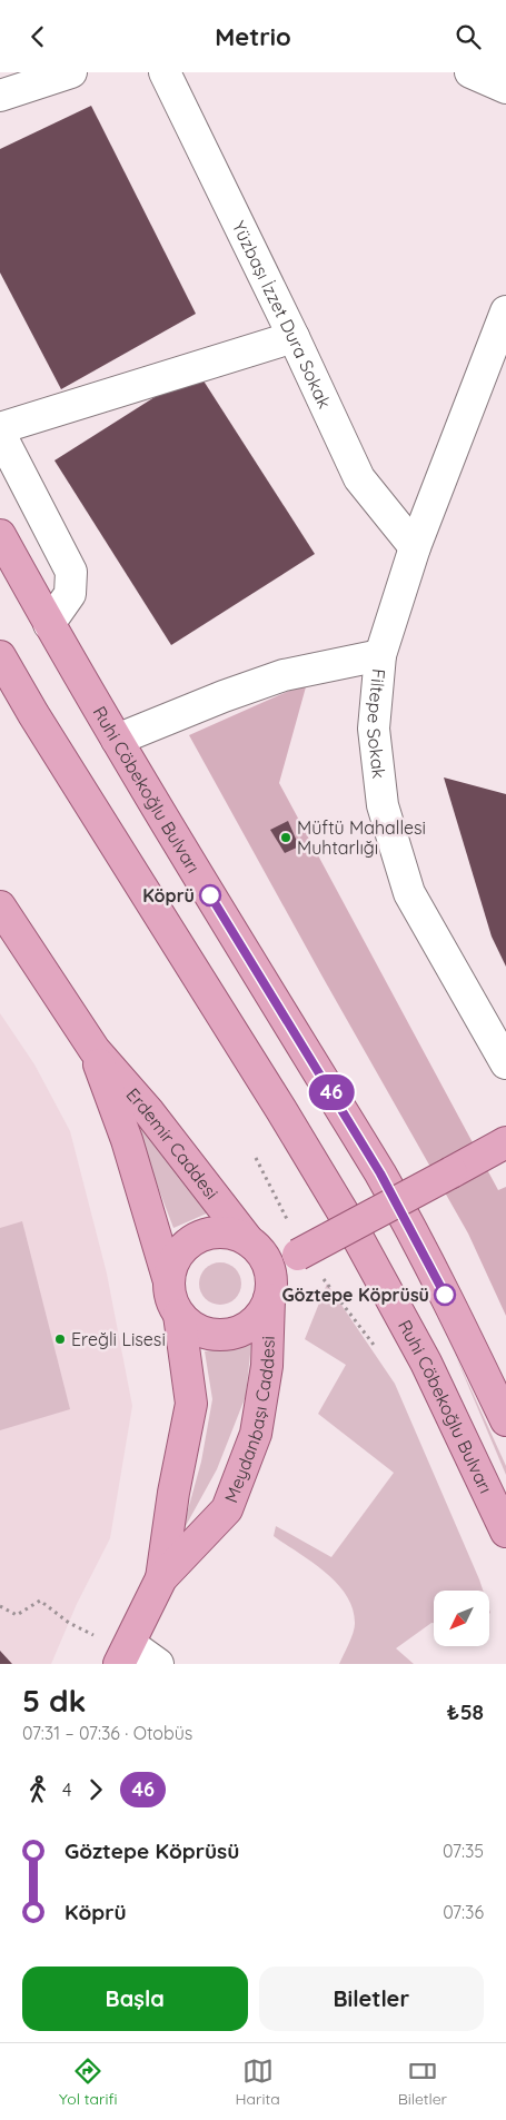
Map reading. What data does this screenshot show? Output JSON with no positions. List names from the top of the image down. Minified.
{"streets":{"main road":["Ruhi Cöbekoğlu Bulvarı","Erdemir Caddesi","Meydanbaşı Caddesi"],"street":["Yüzbaşı İzzet Dura Sokak","Filtepe Sokak"]},"crossings":[["Yüzbaşı İzzet Dura Sokak","Filtepe Sokak"],["Erdemir Caddesi","Meydanbaşı Caddesi"]],"places":["Müftü Mahallesi Muhtarlığı","Köprü","Göztepe Köprüsü","Ereğli Lisesi"],"lines":["bus line 46"],"north":"bottom left","page":{"header":"Metrio","on_map":"46","heading":["5 dk","07:31 – 07:36 · Otobüs","₺58"],"legs":["4","46"],"list":[{"name":"Göztepe Köprüsü","value":"07:35"},{"name":"Köprü","value":"07:36"}],"buttons":["Başla","Biletler"],"tabs":["Yol tarifi","Harita","Biletler"]}}
